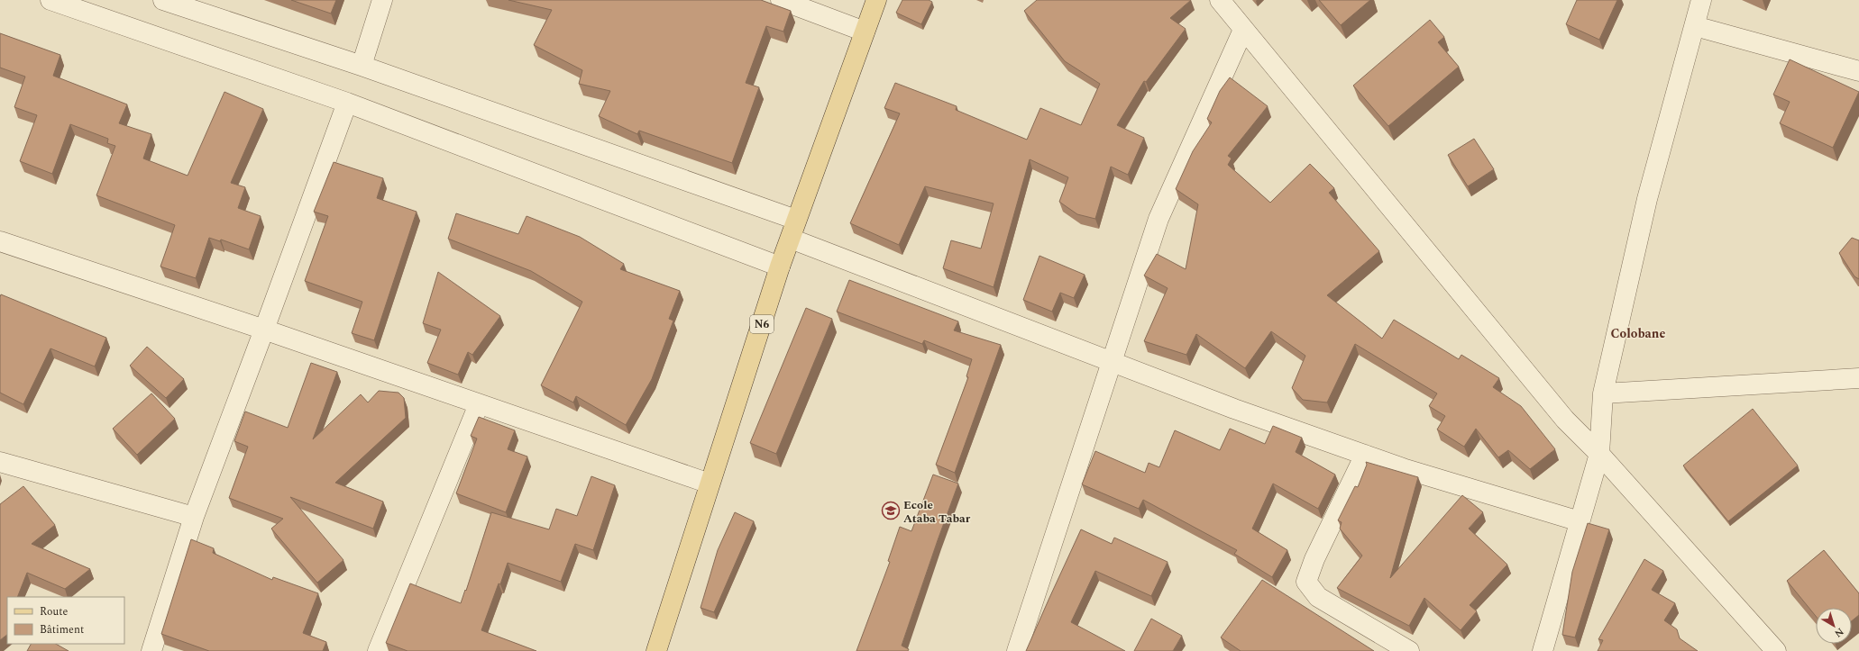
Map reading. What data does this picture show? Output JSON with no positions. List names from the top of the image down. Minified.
{"streets":{"main road":["N6"]},"districts":["Colobane"],"places":{"school or university":["Ecole Ataba Tabar"]},"legend":["Route","Bâtiment"],"north":"bottom right"}
